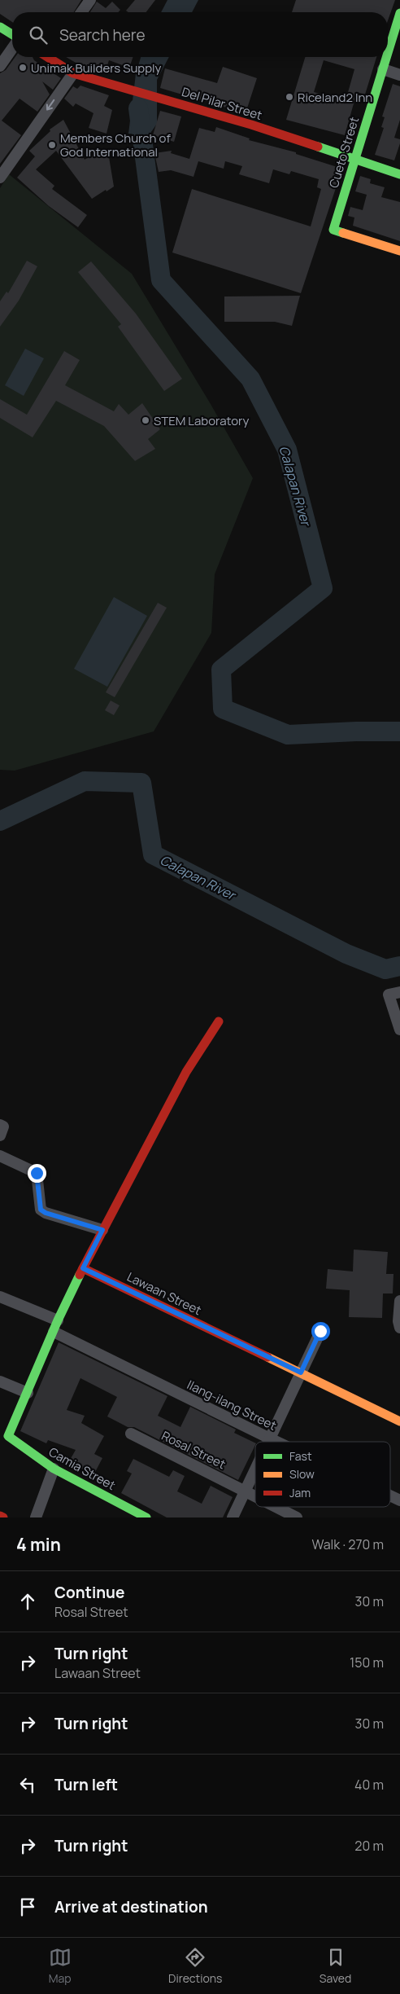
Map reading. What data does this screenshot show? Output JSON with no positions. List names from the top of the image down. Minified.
{"streets":{"street":["Del Pilar Street","Cueto Street","Lawaan Street","Ilang-ilang Street","Rosal Street","Camia Street"]},"crossings":[["Del Pilar Street","Cueto Street"]],"water":["Calapan River"],"places":["Unimak Builders Supply","Riceland2 Inn","Members Church of God International","STEM Laboratory"],"legend":["Fast","Slow","Jam"],"page":{"search":"Search here","heading":["4 min","Walk · 270 m"],"list":[["Continue","Rosal Street","30 m"],["Turn right","Lawaan Street","150 m"],["Turn right","30 m"],["Turn left","40 m"],["Turn right","20 m"],"Arrive at destination"],"nav":["Map","Directions","Saved"]}}
